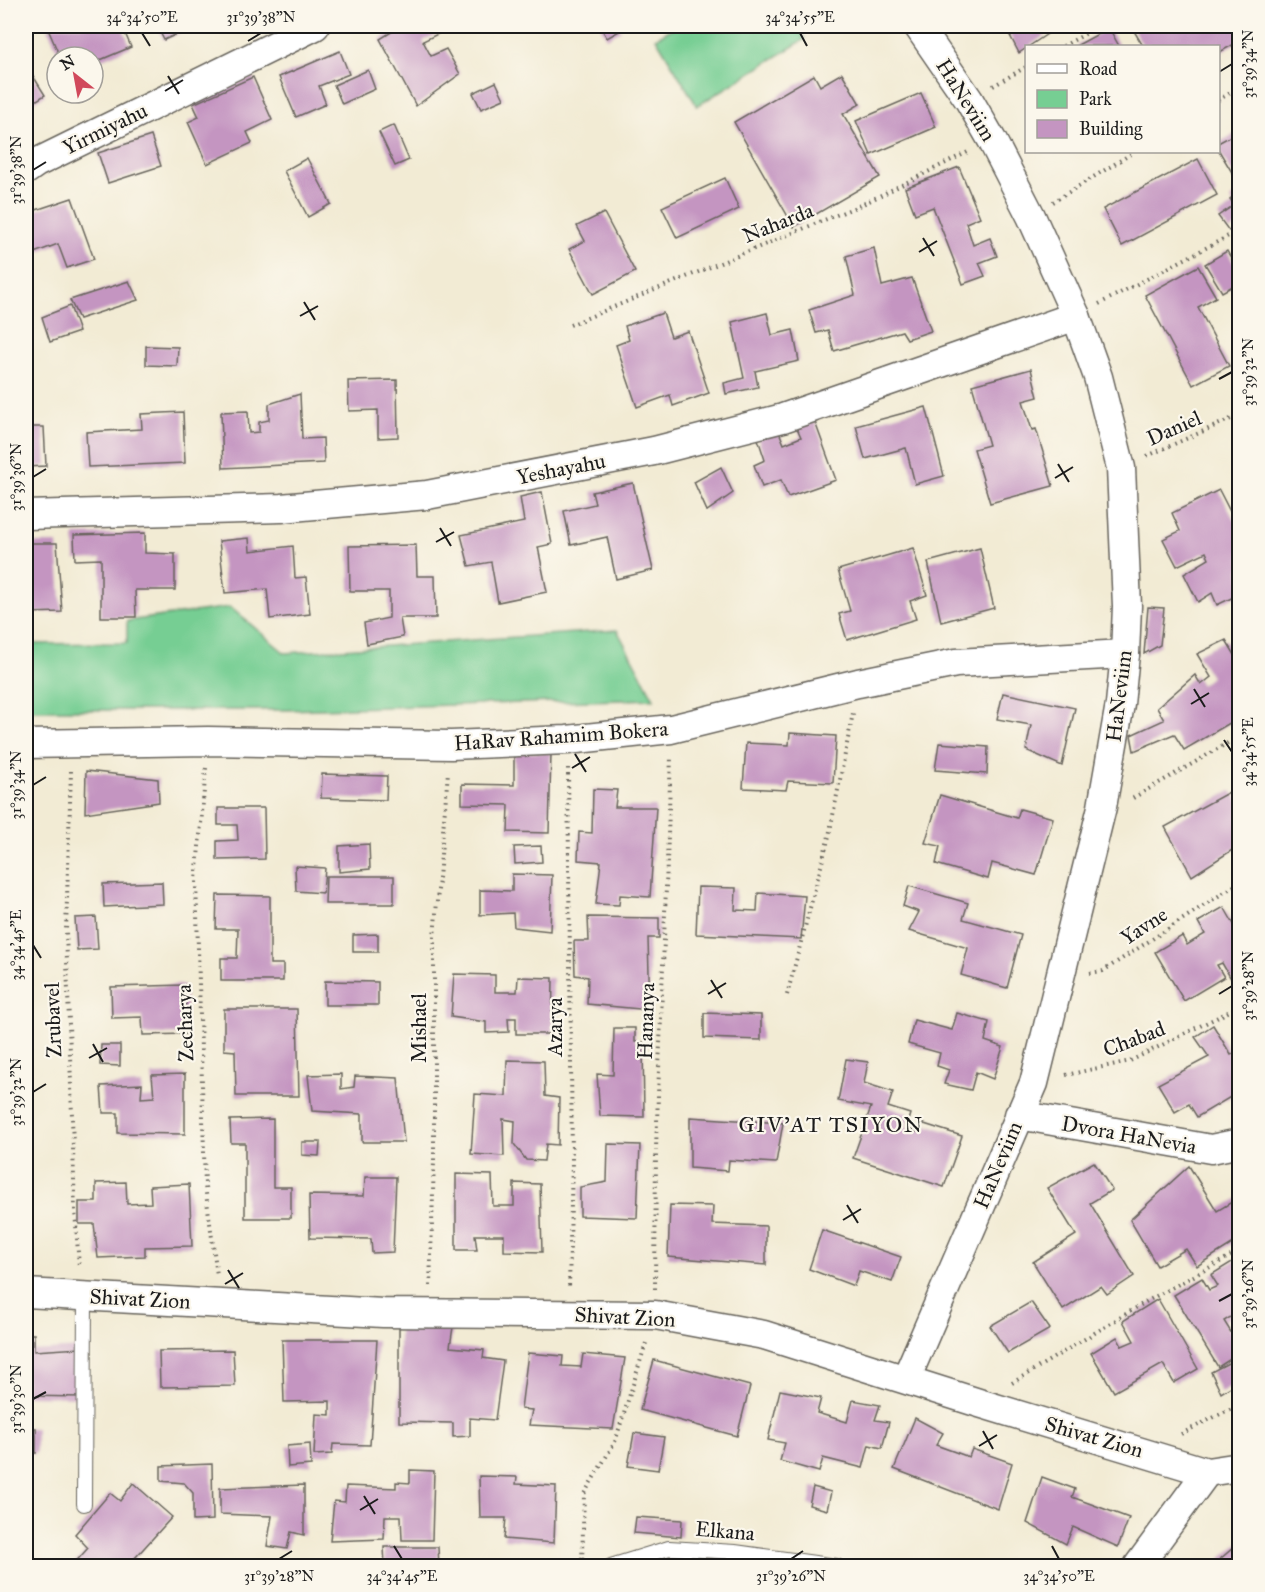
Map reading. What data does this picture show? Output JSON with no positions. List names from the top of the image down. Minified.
{"streets":{"street":["HaNeviim","Yirmiyahu","Yeshayahu","HaRav Rahamim Bokera","Dvora HaNevia","Shivat Zion"],"lane":["Elkana"],"path":["Naharda","Daniel","Yavne","Zrubavel","Hananya","Zecharya","Azarya","Mishael","Chabad"]},"crossings":[["HaNeviim","Naharda"],["HaNeviim","Daniel"],["HaNeviim","Yeshayahu"],["HaNeviim","HaRav Rahamim Bokera"],["HaNeviim","Yavne"],["HaNeviim","Chabad"],["HaNeviim","Dvora HaNevia"],["HaNeviim","Shivat Zion"],["HaRav Rahamim Bokera","Zrubavel"],["HaRav Rahamim Bokera","Hananya"],["HaRav Rahamim Bokera","Zecharya"],["HaRav Rahamim Bokera","Azarya"],["HaRav Rahamim Bokera","Mishael"],["Zrubavel","Shivat Zion"],["Hananya","Shivat Zion"],["Zecharya","Shivat Zion"],["Azarya","Shivat Zion"],["Mishael","Shivat Zion"]],"districts":["GIV'AT TSIYON"],"legend":["Road","Park","Building"],"north":"top left","coordinates":["34°34'50\"E","31°39'38\"N","34°34'55\"E","31°39'34\"N","31°39'32\"N","31°39'36\"N","34°34'45\"E","31°39'28\"N","31°39'26\"N","31°39'30\"N"]}
